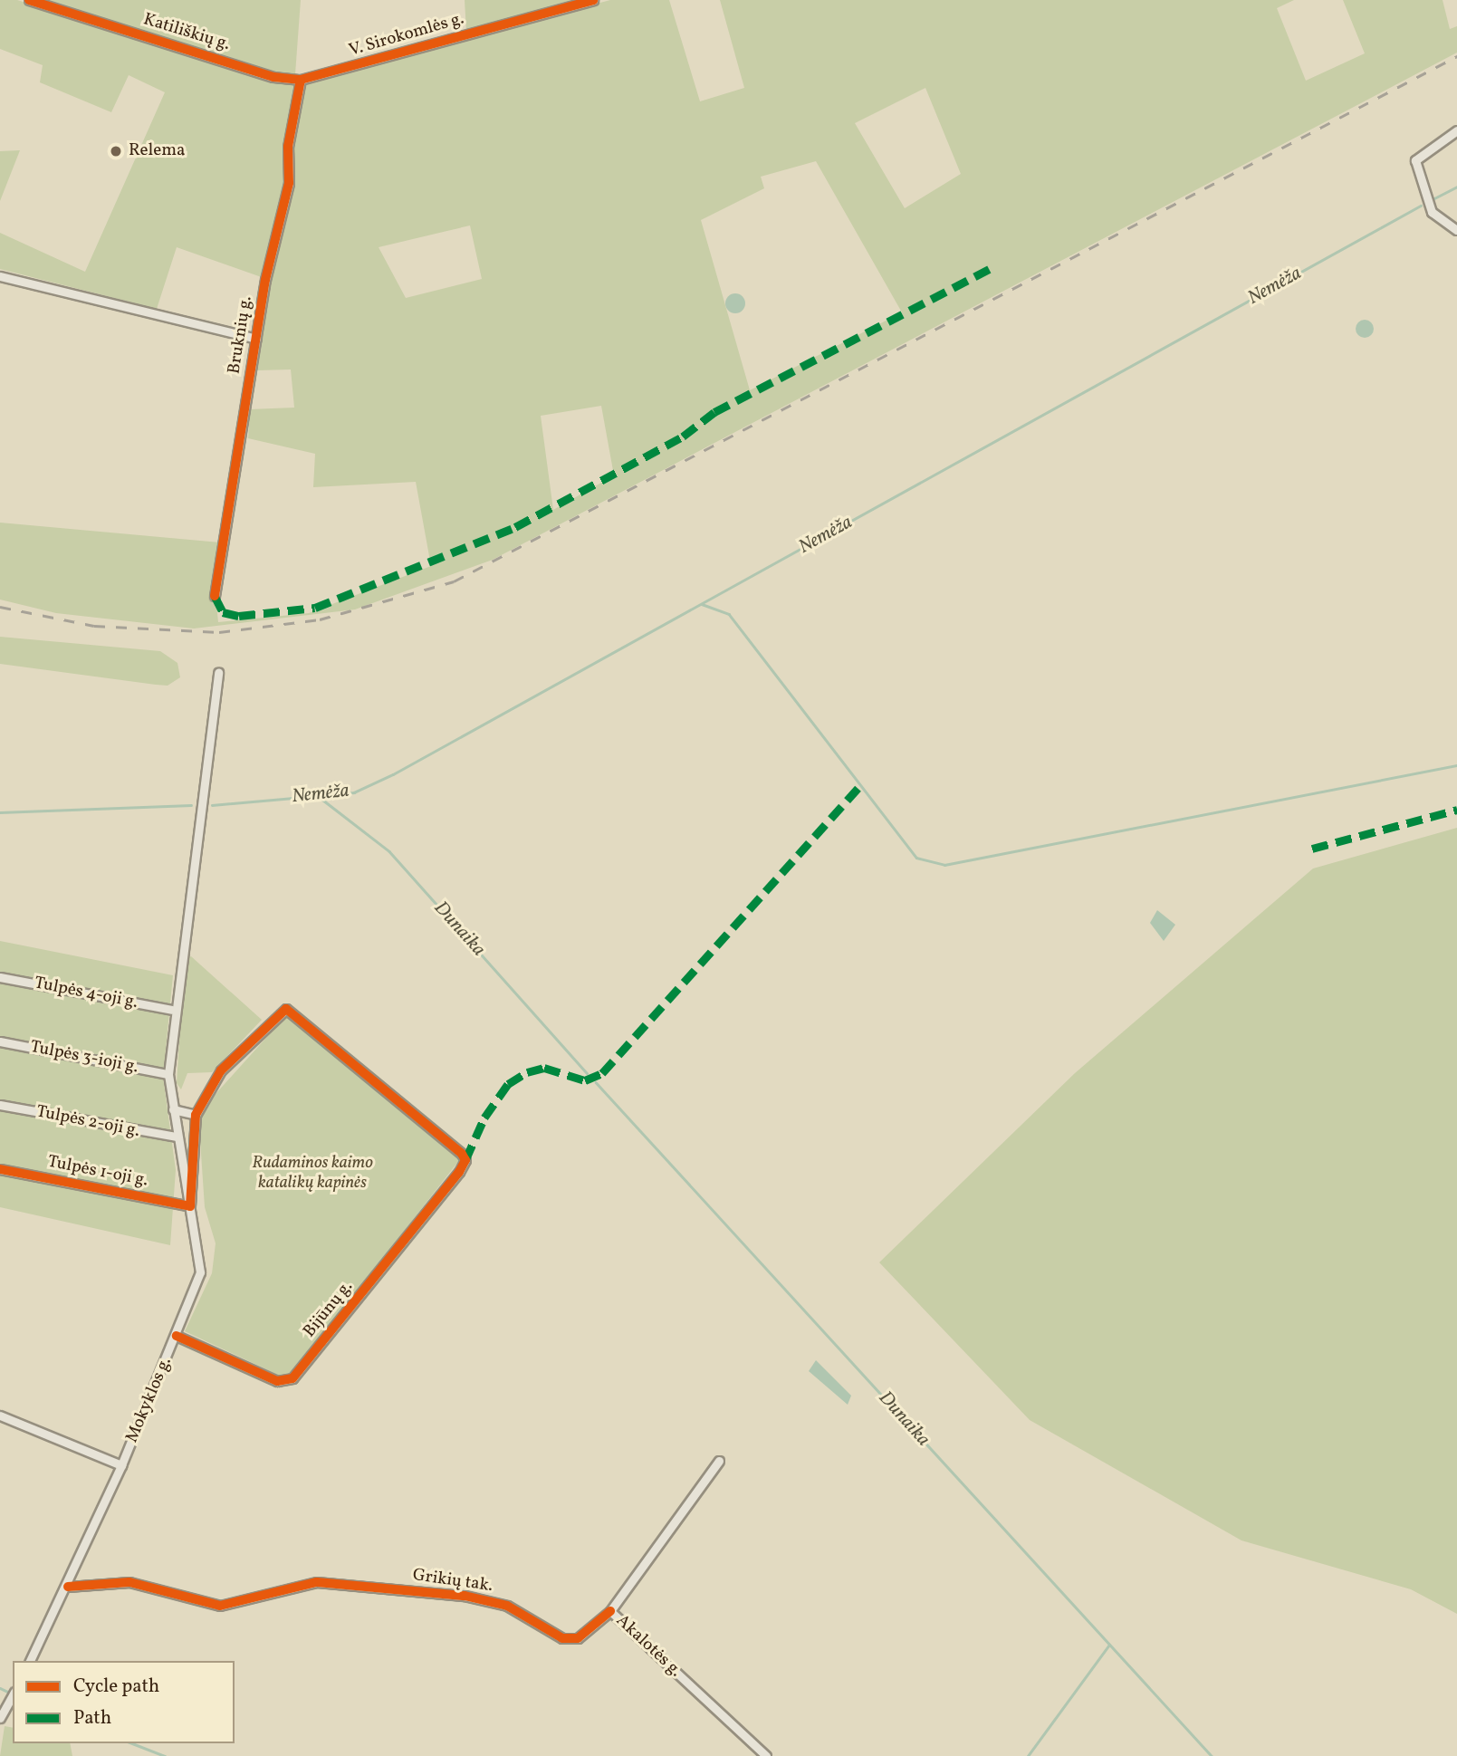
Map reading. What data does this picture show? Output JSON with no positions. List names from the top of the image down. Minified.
{"streets":{"street":["Katiliškių g.","V. Sirokomlės g.","Bruknių g.","Tulpės 4-oji g.","Tulpės 3-ioji g.","Tulpės 2-oji g.","Tulpės 1-oji g.","Bijūnų g.","Mokyklos g.","Grikių tak.","Akalotės g."]},"crossings":[["Katiliškių g.","V. Sirokomlės g."],["Katiliškių g.","Bruknių g."],["V. Sirokomlės g.","Bruknių g."],["Tulpės 4-oji g.","Mokyklos g."],["Tulpės 3-ioji g.","Mokyklos g."],["Tulpės 2-oji g.","Mokyklos g."],["Tulpės 1-oji g.","Mokyklos g."],["Bijūnų g.","Mokyklos g."],["Mokyklos g.","Grikių tak."],["Grikių tak.","Akalotės g."]],"water":["Nemėža","Dunaika"],"parks":["Rudaminos kaimo katalikų kapinės"],"places":["Relema"],"legend":["Cycle path","Path"]}
